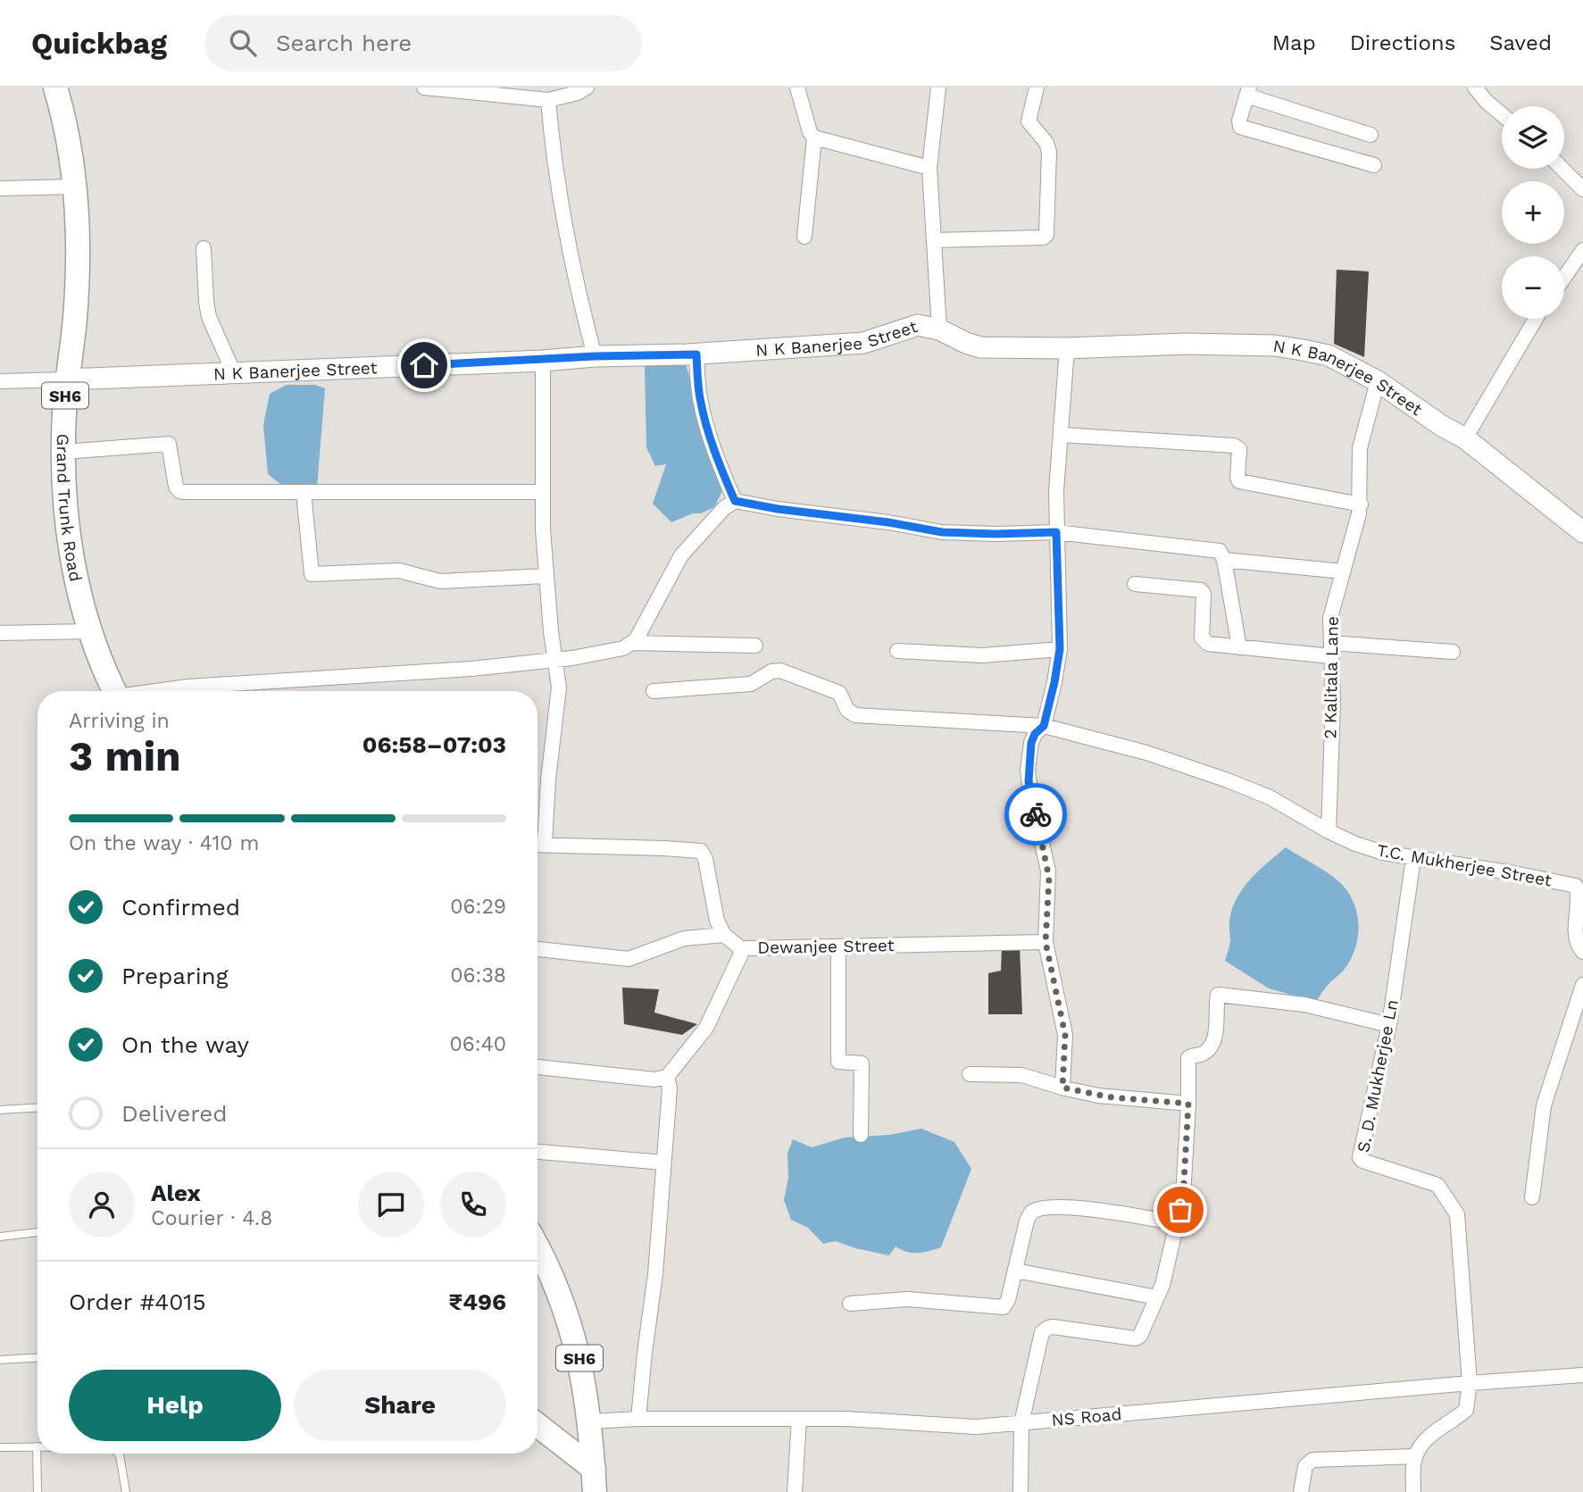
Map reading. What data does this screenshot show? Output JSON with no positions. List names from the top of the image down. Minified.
{"streets":{"main road":["SH6","Grand Trunk Road"],"street":["N K Banerjee Street","2 Kalitala Lane","T.C. Mukherjee Street","Dewanjee Street","S. D. Mukherjee Ln","NS Road"]},"crossings":[["N K Banerjee Street","Grand Trunk Road"],["N K Banerjee Street","2 Kalitala Lane"],["SH6","NS Road"],["2 Kalitala Lane","T.C. Mukherjee Street"],["T.C. Mukherjee Street","S. D. Mukherjee Ln"],["S. D. Mukherjee Ln","NS Road"]],"page":{"header":"Quickbag","search":"Search here","nav":["Map","Directions","Saved"],"map_buttons":["+","−"],"heading":["3 min","Arriving in","06:58–07:03"],"panel":["Alex","Courier · 4.8","Order #4015","₹496"],"bar":"On the way · 410 m","list":[["Confirmed","06:29"],["Preparing","06:38"],["On the way","06:40"],"Delivered"],"buttons":["Help","Share"]}}
